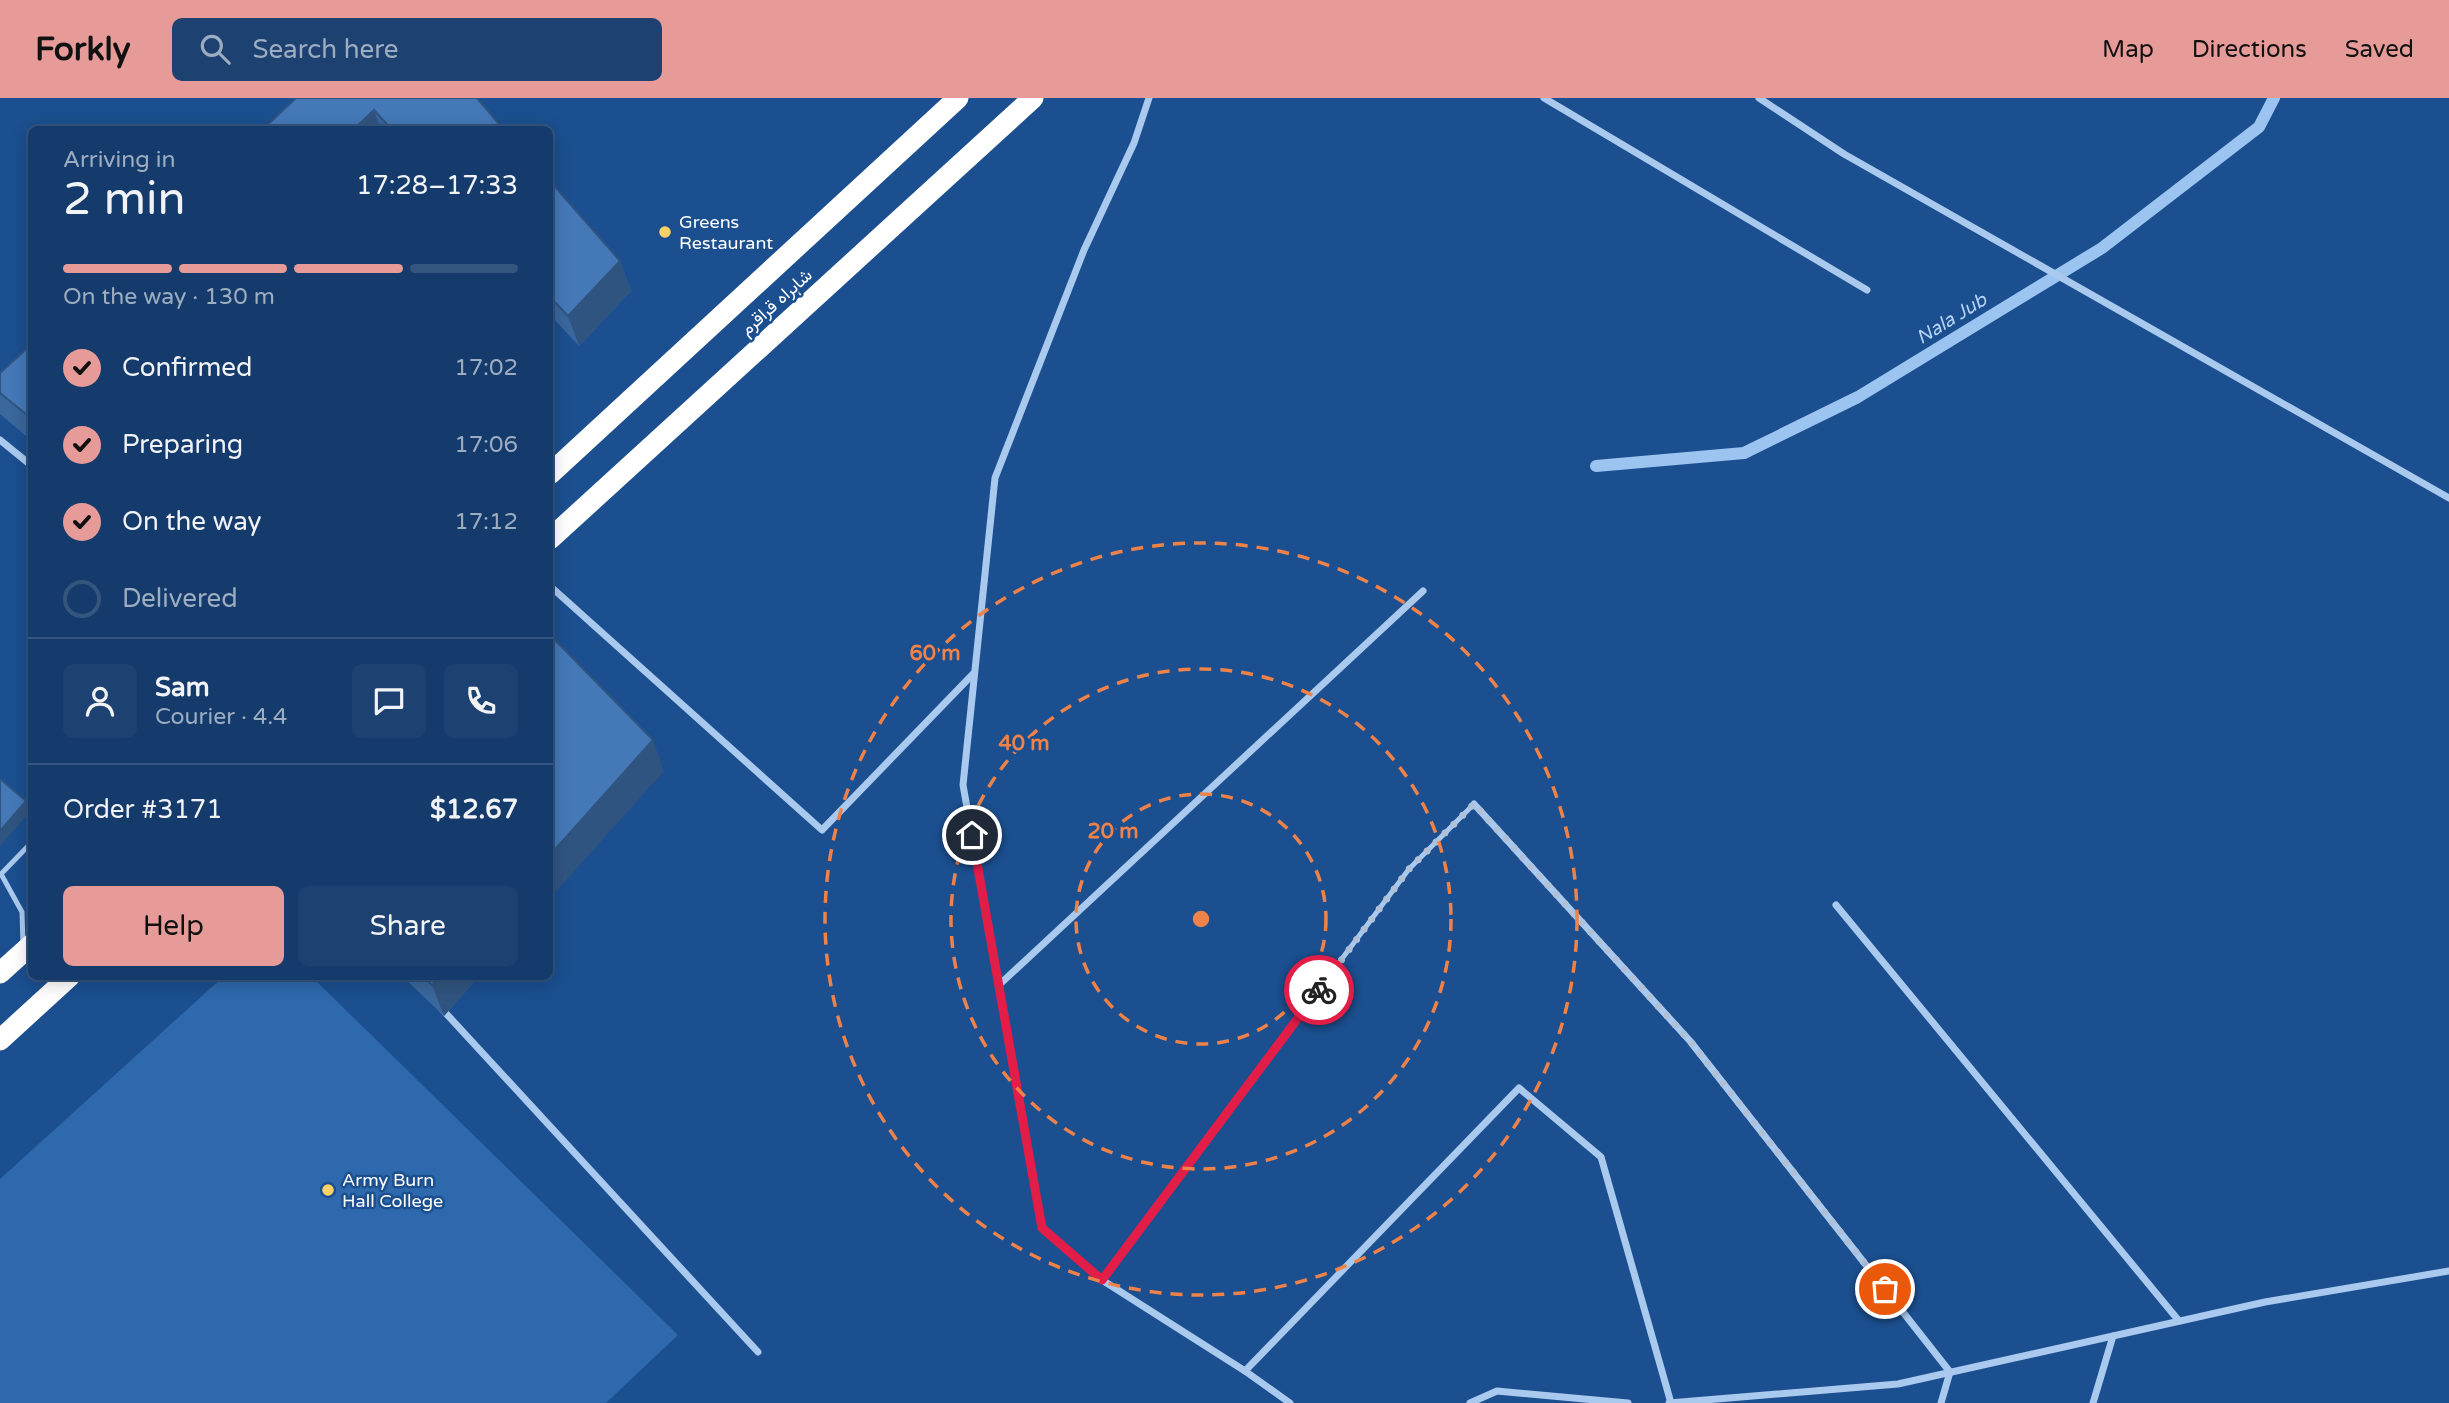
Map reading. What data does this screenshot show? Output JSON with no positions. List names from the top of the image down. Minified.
{"streets":{"highway":["شاہراہ قراقرم"]},"water":["Nala Jub"],"places":["Greens Restaurant","Army Burn Hall College"],"page":{"header":"Forkly","search":"Search here","nav":["Map","Directions","Saved"],"heading":["2 min","Arriving in","17:28–17:33"],"panel":["Sam","Courier · 4.4","Order #3171","$12.67"],"bar":"On the way · 130 m","list":[["Confirmed","17:02"],["Preparing","17:06"],["On the way","17:12"],"Delivered"],"buttons":["Help","Share"]},"rings":["60 m","40 m","20 m"]}
